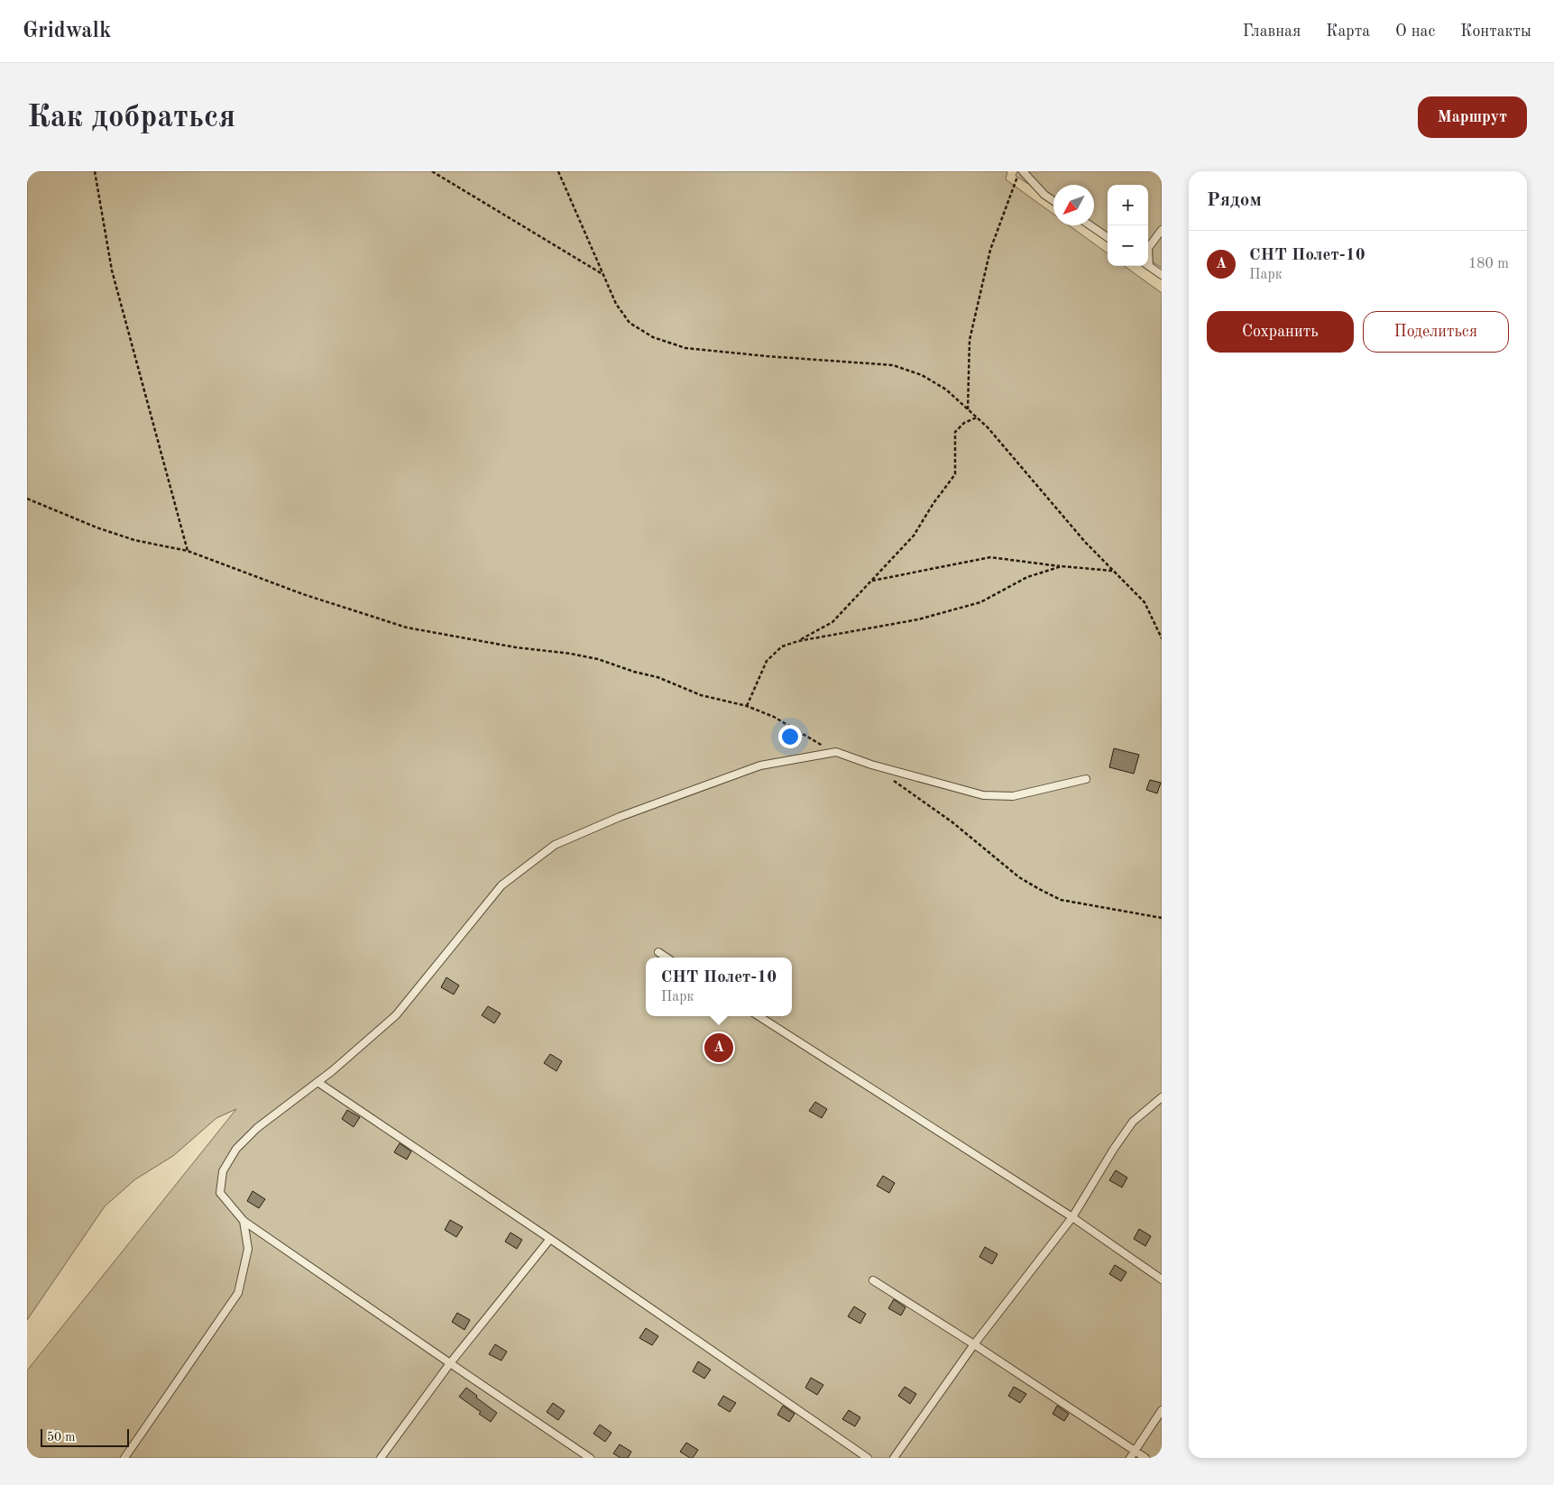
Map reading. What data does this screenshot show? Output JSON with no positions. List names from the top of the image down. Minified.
{"scale_bar":"50 m","north":"bottom left","page":{"header":"Gridwalk","nav":["Главная","Карта","О нас","Контакты"],"buttons":["Маршрут",["Сохранить","Поделиться"]],"title":"Как добраться","heading":"Рядом","map_buttons":["+","−"],"list":[{"mark":"A","name":"СНТ Полет-10","note":"Парк","value":"180 m"}],"popup":["СНТ Полет-10","Парк"],"pins":"A","scale":"50 m"}}
